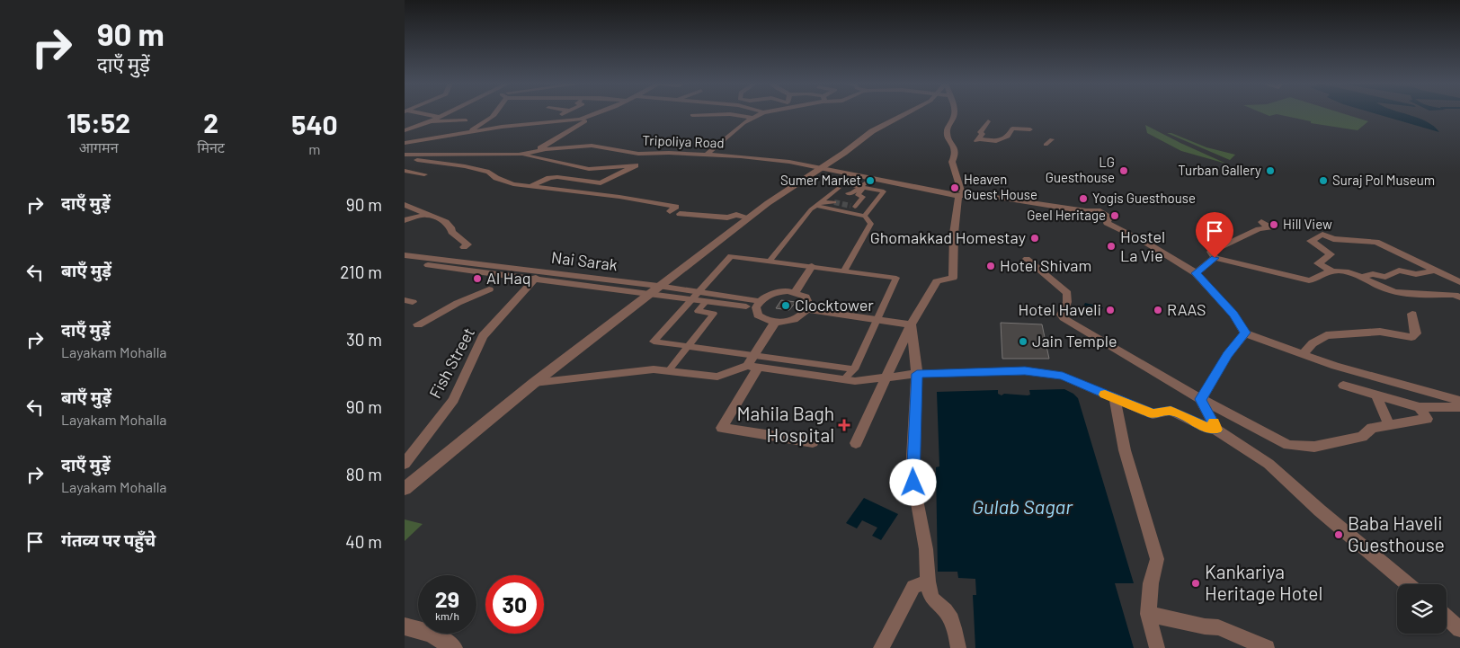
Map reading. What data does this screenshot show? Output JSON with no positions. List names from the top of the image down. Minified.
{"streets":{"street":["Tripoliya Road","Nai Sarak","Fish Street"]},"crossings":[["Nai Sarak","Fish Street"]],"water":["Gulab Sagar"],"places":{"other":["LG Guesthouse","Turban Gallery","Sumer Market","Suraj Pol Museum","Heaven Guest House","Yogis Guesthouse","Geel Heritage","Hill View","Ghomakkad Homestay","Hostel La Vie","Hotel Shivam","Al Haq","Clocktower","Hotel Haveli","RAAS","Jain Temple","Baba Haveli Guesthouse","Kankariya Heritage Hotel"],"health":["Mahila Bagh Hospital"]},"page":{"turn":["90 m","दाएँ मुड़ें"],"eta":["15:52","आगमन","2","मिनट","540","m"],"list":[{"name":"दाएँ मुड़ें","value":"90 m"},{"name":"बाएँ मुड़ें","value":"210 m"},{"name":"दाएँ मुड़ें","note":"Layakam Mohalla","value":"30 m"},{"name":"बाएँ मुड़ें","note":"Layakam Mohalla","value":"90 m"},{"name":"दाएँ मुड़ें","note":"Layakam Mohalla","value":"80 m"},{"name":"गंतव्य पर पहुँचे","value":"40 m"}],"speed":"29 km/h","limit":"30"}}
